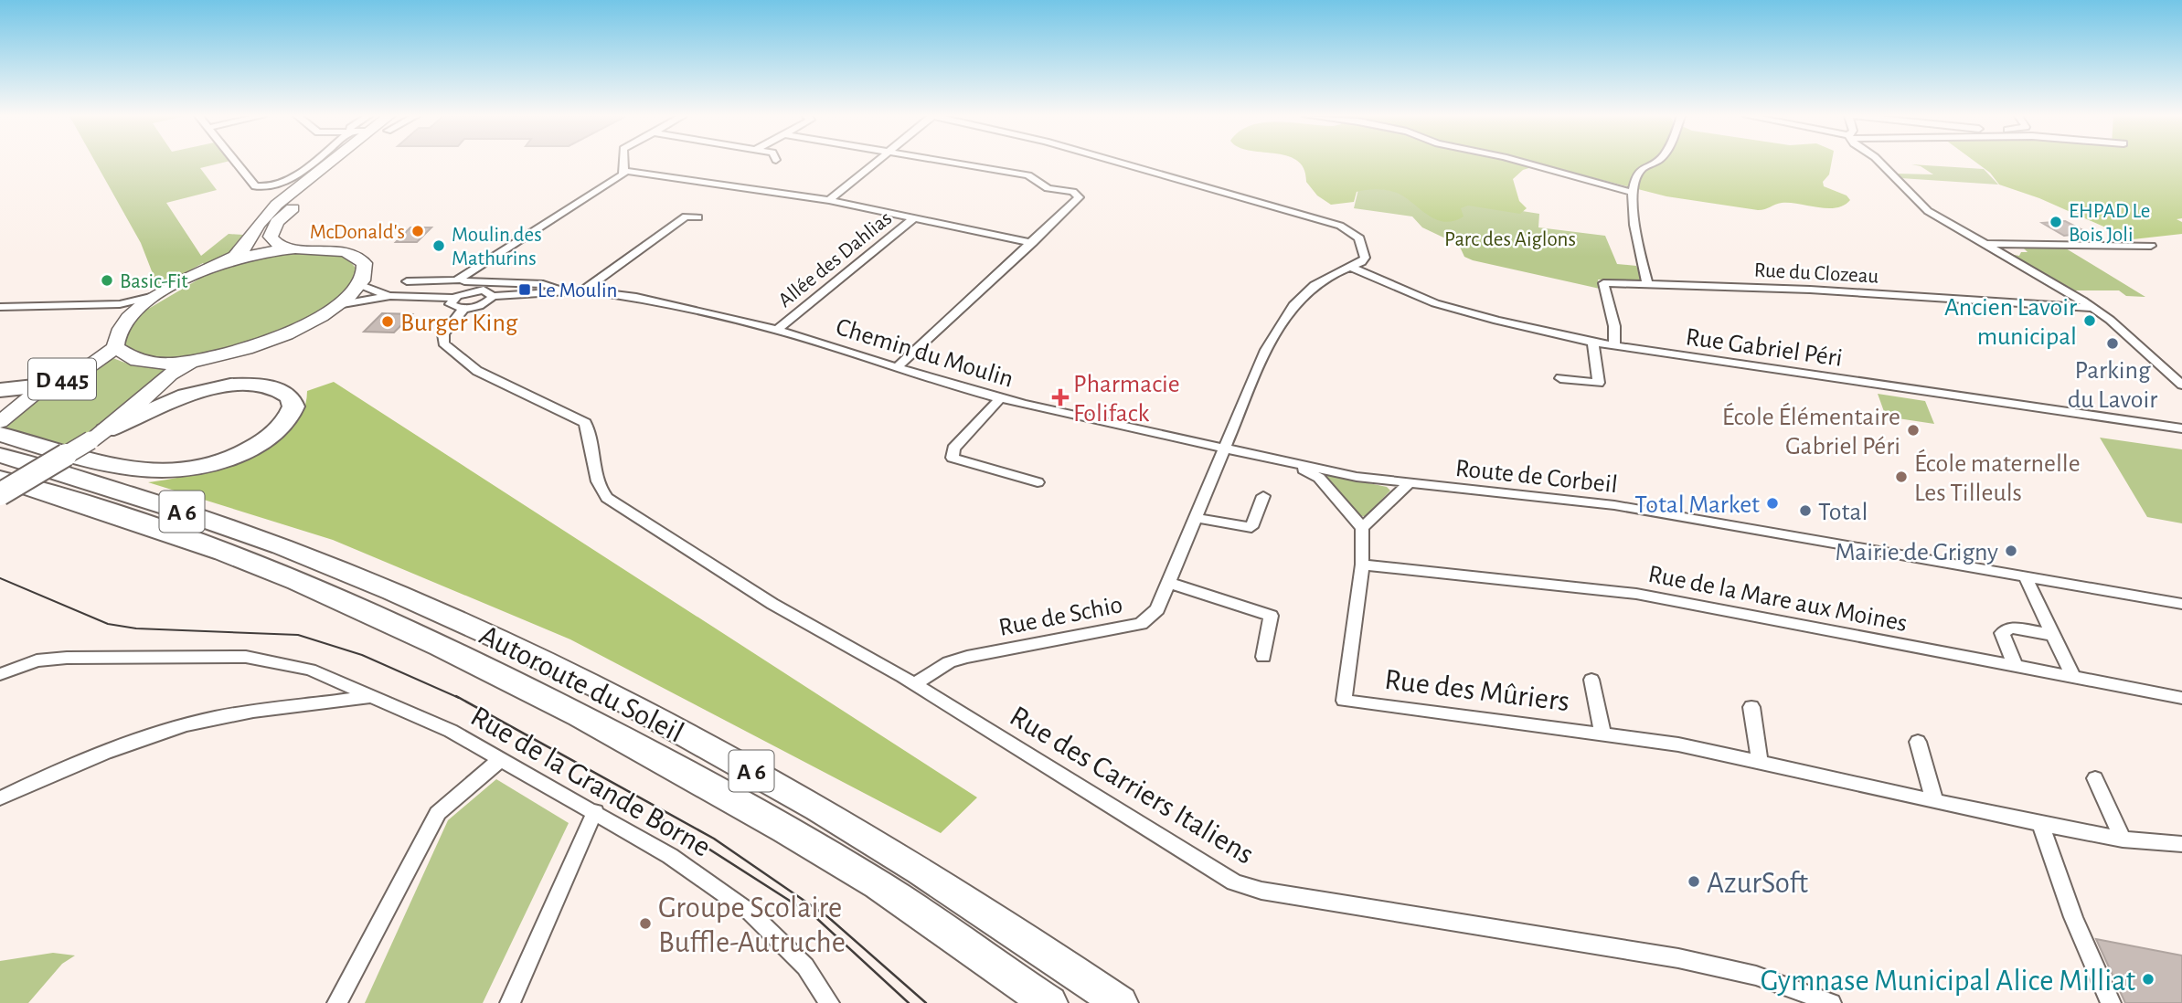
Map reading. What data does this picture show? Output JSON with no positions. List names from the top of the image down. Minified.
{"streets":{"highway":["A 6","Autoroute du Soleil"],"main road":["D 445"],"street":["Allée des Dahlias","Rue du Clozeau","Rue Gabriel Péri","Chemin du Moulin","Route de Corbeil","Rue de la Mare aux Moines","Rue de Schio","Rue des Mûriers","Rue de la Grande Borne","Rue des Carriers Italiens"]},"crossings":[["Allée des Dahlias","Chemin du Moulin"],["Rue du Clozeau","Rue Gabriel Péri"],["Rue Gabriel Péri","Rue de Schio"],["Chemin du Moulin","Route de Corbeil"],["Chemin du Moulin","Rue de Schio"],["Route de Corbeil","Rue de Schio"],["Rue de la Mare aux Moines","Rue des Mûriers"],["Rue de Schio","Rue des Carriers Italiens"]],"parks":["Parc des Aiglons"],"places":{"other":["EHPAD Le Bois Joli","McDonald's","Moulin des Mathurins","Basic-Fit","Ancien Lavoir municipal","Burger King","Parking du Lavoir","École Élémentaire Gabriel Péri","École maternelle Les Tilleuls","Total Market","Total","Mairie de Grigny","AzurSoft","Groupe Scolaire Buffle-Autruche","Gymnase Municipal Alice Milliat"],"transit":["Le Moulin"],"health":["Pharmacie Folifack"]}}
